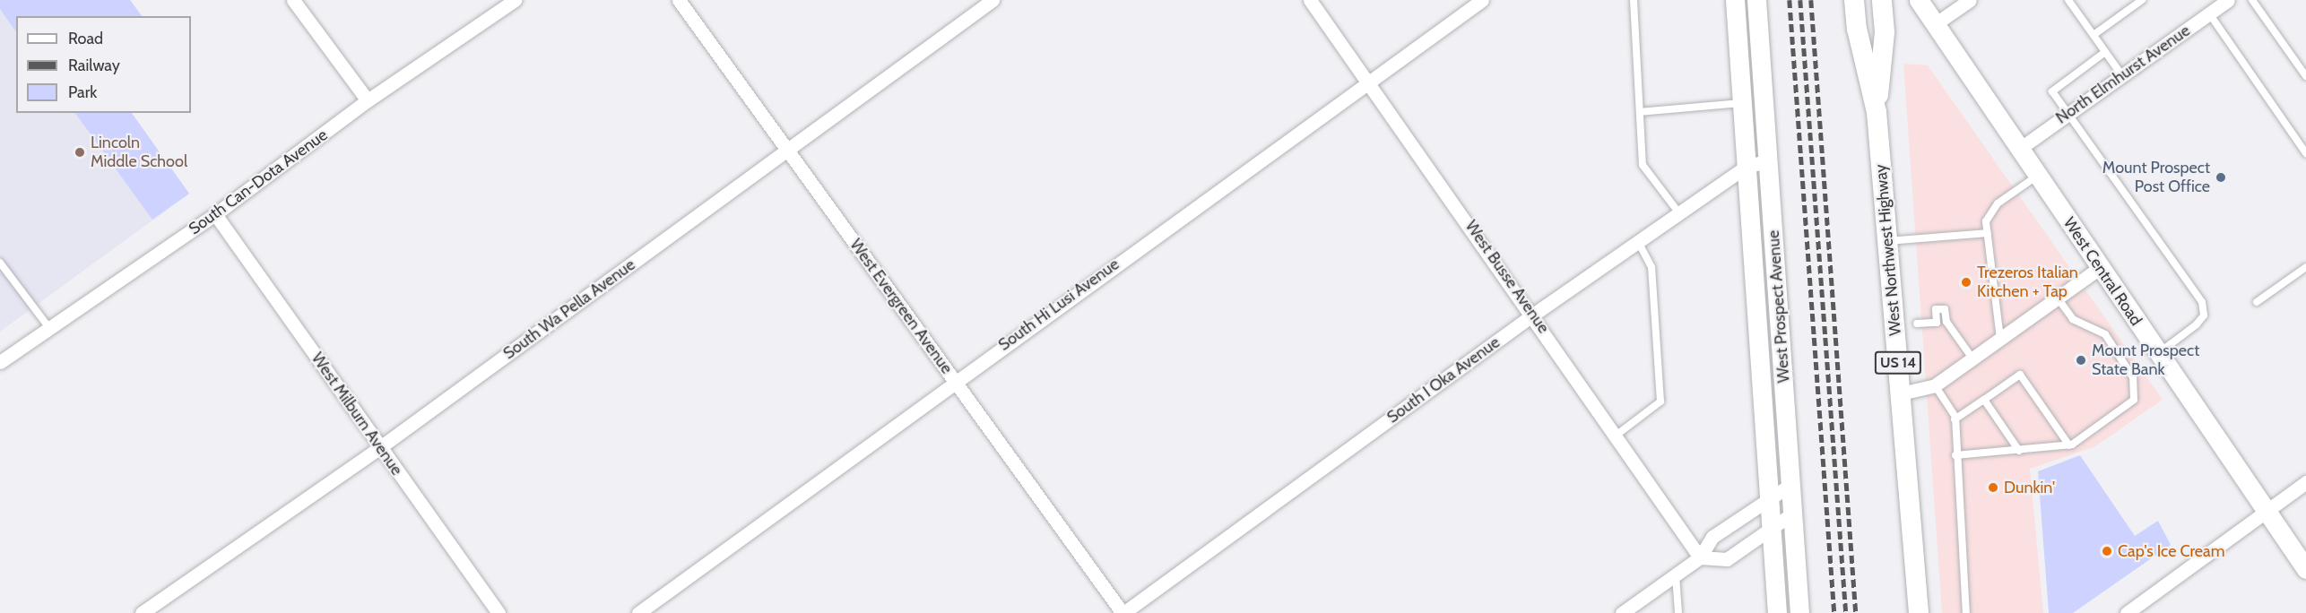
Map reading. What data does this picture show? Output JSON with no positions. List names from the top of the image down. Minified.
{"streets":{"main road":["West Northwest Highway","US 14"],"street":["North Elmhurst Avenue","South Can-Dota Avenue","West Central Road","West Busse Avenue","South Hi Lusi Avenue","West Evergreen Avenue","West Prospect Avenue","South Wa Pella Avenue","South I Oka Avenue","West Milburn Avenue"]},"crossings":[["North Elmhurst Avenue","West Central Road"],["South Can-Dota Avenue","West Milburn Avenue"],["West Busse Avenue","South Hi Lusi Avenue"],["West Busse Avenue","South I Oka Avenue"],["South Hi Lusi Avenue","West Evergreen Avenue"],["West Evergreen Avenue","South Wa Pella Avenue"],["West Evergreen Avenue","South I Oka Avenue"],["West Prospect Avenue","South I Oka Avenue"],["South Wa Pella Avenue","West Milburn Avenue"]],"places":["Lincoln Middle School","Mount Prospect Post Office","Trezeros Italian Kitchen + Tap","Mount Prospect State Bank","Dunkin'","Cap's Ice Cream"],"legend":["Road","Railway","Park"]}
